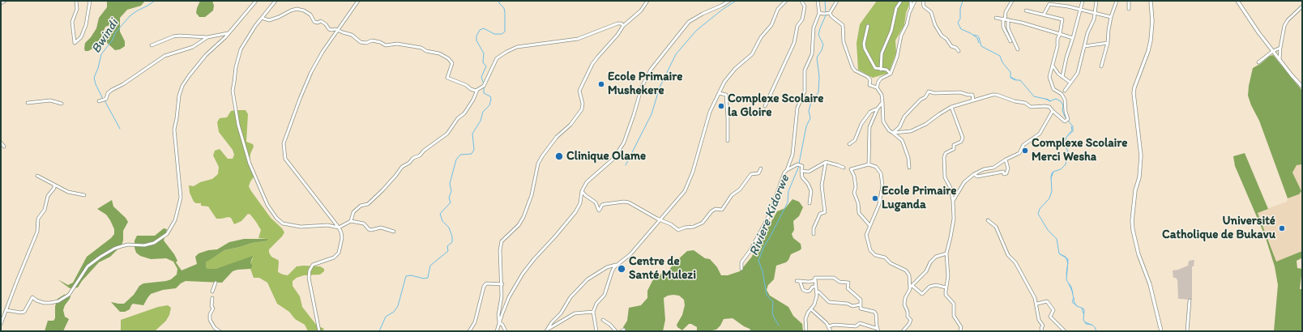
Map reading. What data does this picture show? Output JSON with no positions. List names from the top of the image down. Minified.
{"water":["Bwindi","Riviere Kidorwe"],"places":["Ecole Primaire Mushekere","Complexe Scolaire la Gloire","Complexe Scolaire Merci Wesha","Clinique Olame","Ecole Primaire Luganda","Université Catholique de Bukavu","Centre de Santé Mulezi"]}
